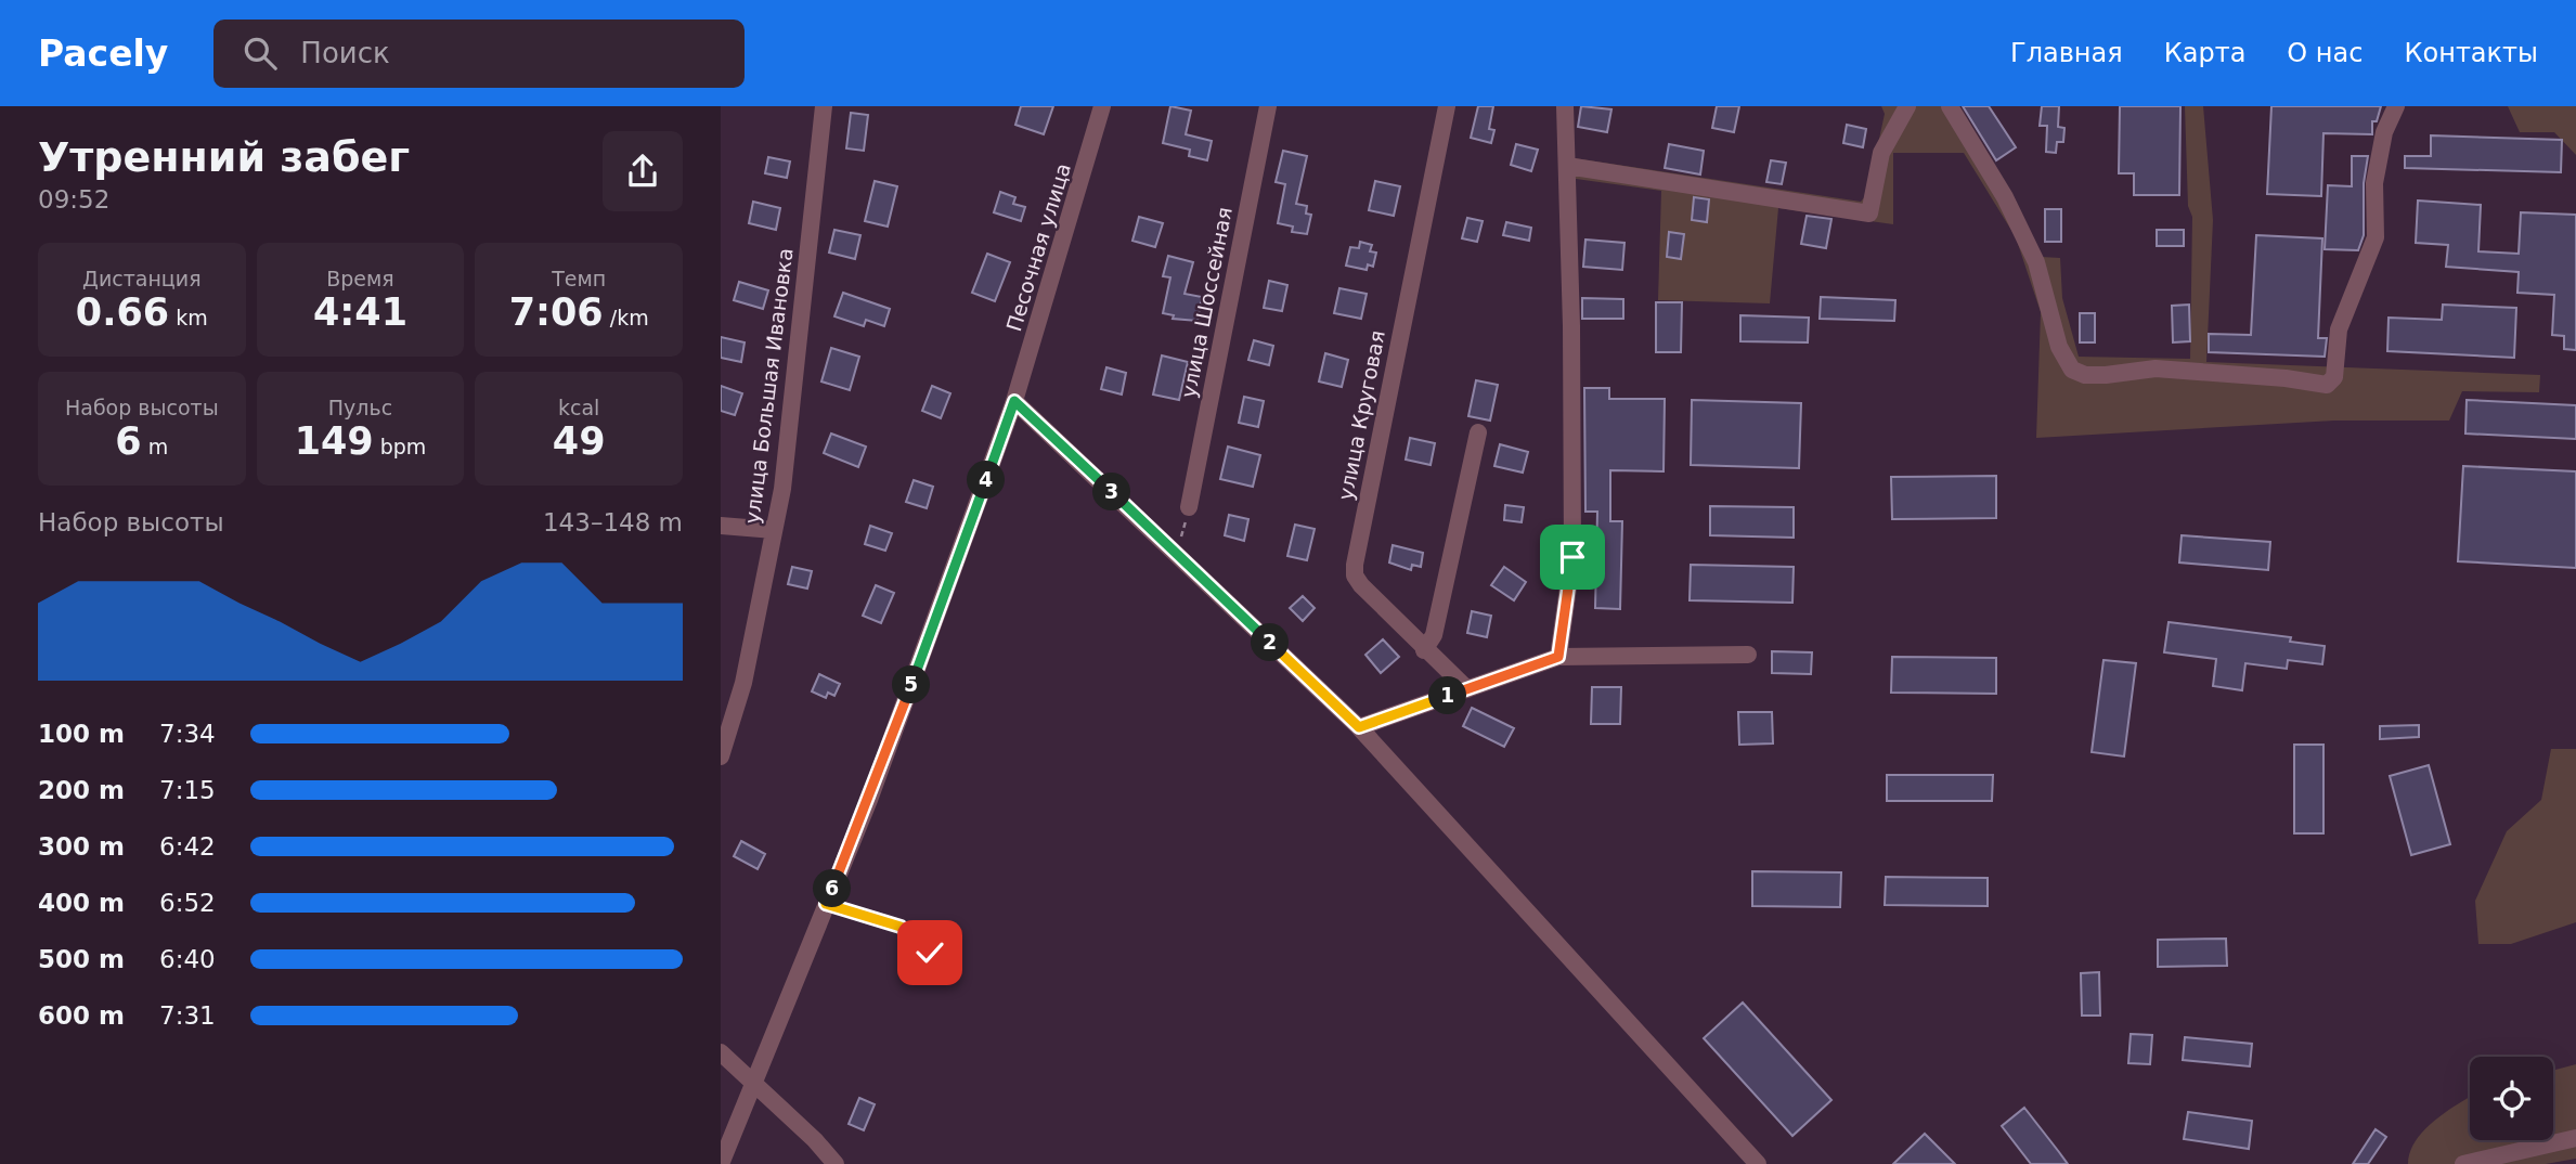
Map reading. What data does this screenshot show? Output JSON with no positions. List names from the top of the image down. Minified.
{"streets":{"street":["Песочная улица","улица Шоссейная","улица Большая Ивановка","улица Круговая"]},"page":{"header":"Pacely","search":"Поиск","nav":["Главная","Карта","О нас","Контакты"],"heading":["Утренний забег","09:52"],"stats":[["Дистанция","0.66 km"],["Время","4:41"],["Темп","7:06 /km"],["Набор высоты","6 m"],["Пульс","149 bpm"],["kcal","49"]],"pins":["4","3","2","5","1","6"],"chart":["Набор высоты","143–148 m"],"list":[{"name":"100 m","note":"7:34"},{"name":"200 m","note":"7:15"},{"name":"300 m","note":"6:42"},{"name":"400 m","note":"6:52"},{"name":"500 m","note":"6:40"},{"name":"600 m","note":"7:31"}]}}
